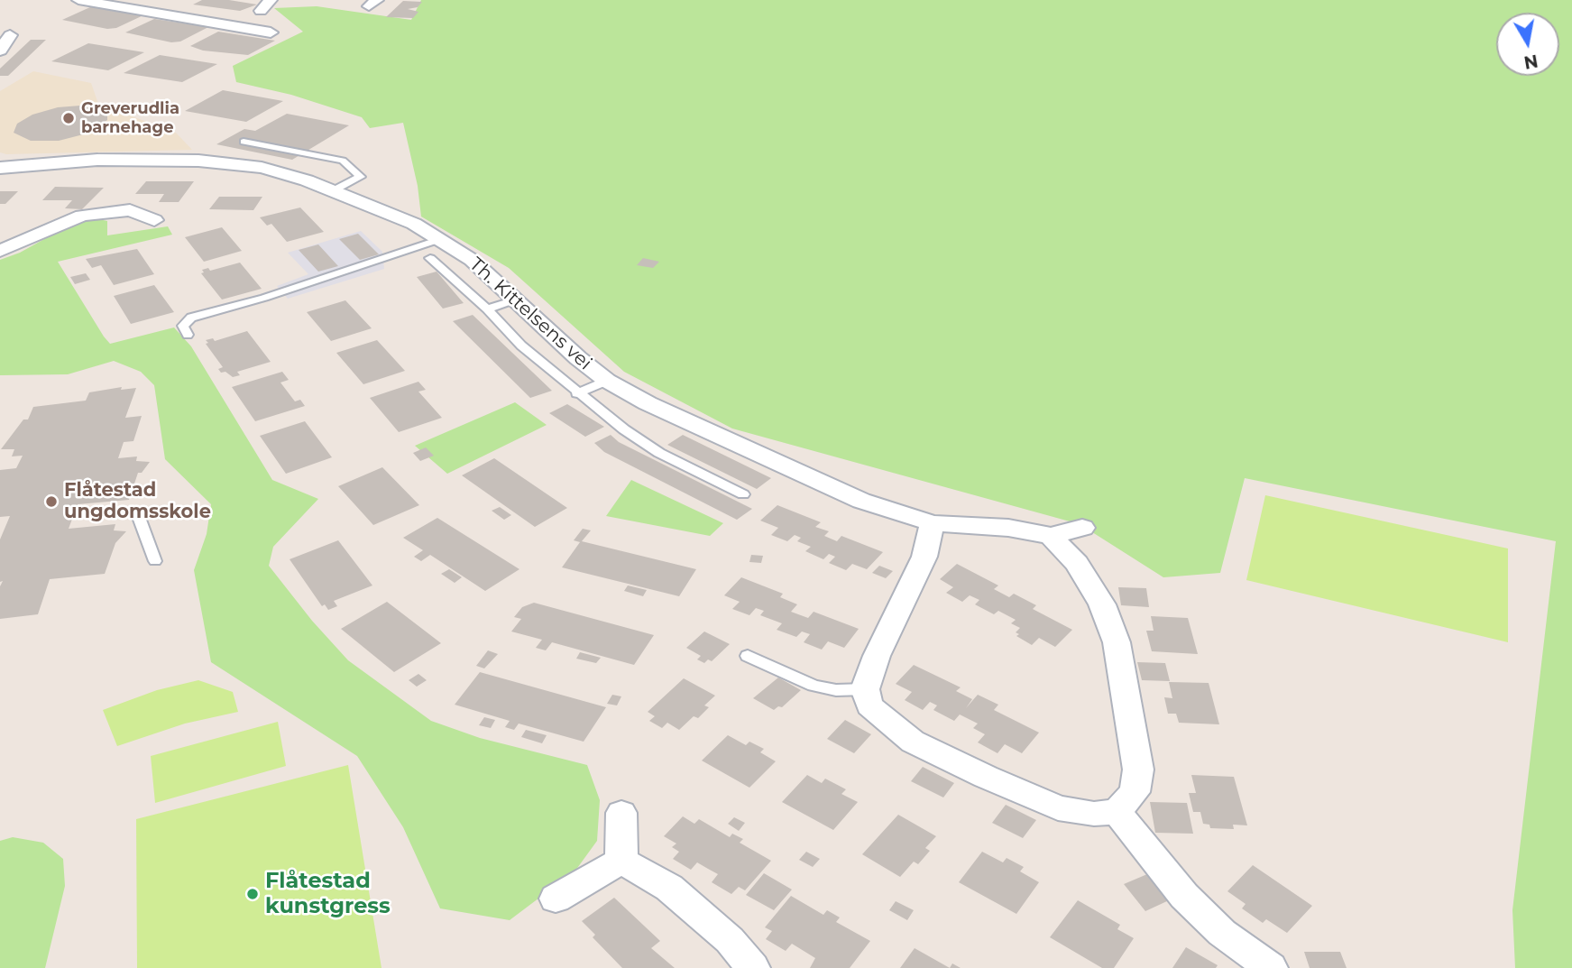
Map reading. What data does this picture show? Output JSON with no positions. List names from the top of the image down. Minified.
{"streets":{"street":["Th. Kittelsens vei"]},"places":["Greverudlia barnehage","Flåtestad ungdomsskole","Flåtestad kunstgress"],"north":"bottom"}
